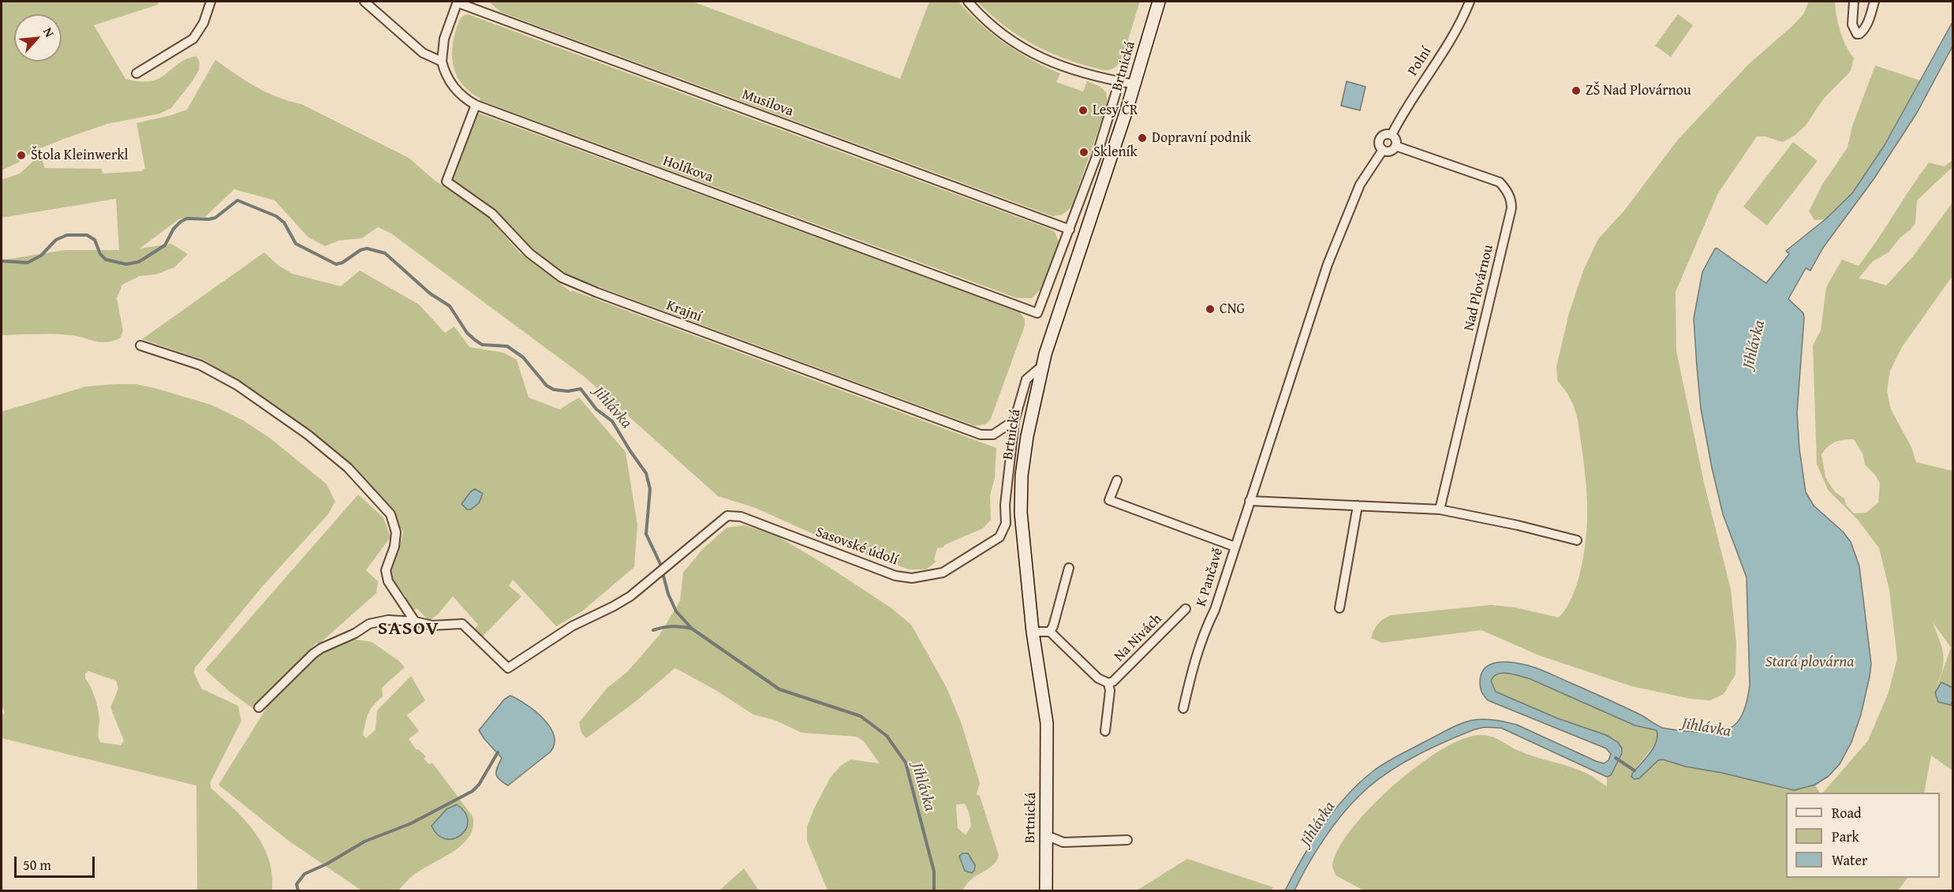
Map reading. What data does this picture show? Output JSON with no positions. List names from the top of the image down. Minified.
{"streets":{"main road":["Brtnická"],"street":["Polní","Musilova","Holíkova","Nad Plovárnou","Krajní","Sasovské údolí","K Pančavě","Na Nivách"]},"crossings":[["Polní","Nad Plovárnou"],["Brtnická","Musilova"],["Brtnická","Holíkova"],["Brtnická","Sasovské údolí"],["Musilova","Holíkova"],["Holíkova","Krajní"],["Krajní","Sasovské údolí"]],"districts":["SASOV"],"water":["Jihlávka","Stará plovárna"],"places":["ZŠ Nad Plovárnou","Lesy ČR","Dopravní podnik","Skleník","Štola Kleinwerkl","CNG"],"legend":["Road","Park","Water"],"scale_bar":"50 m","north":"top right"}
